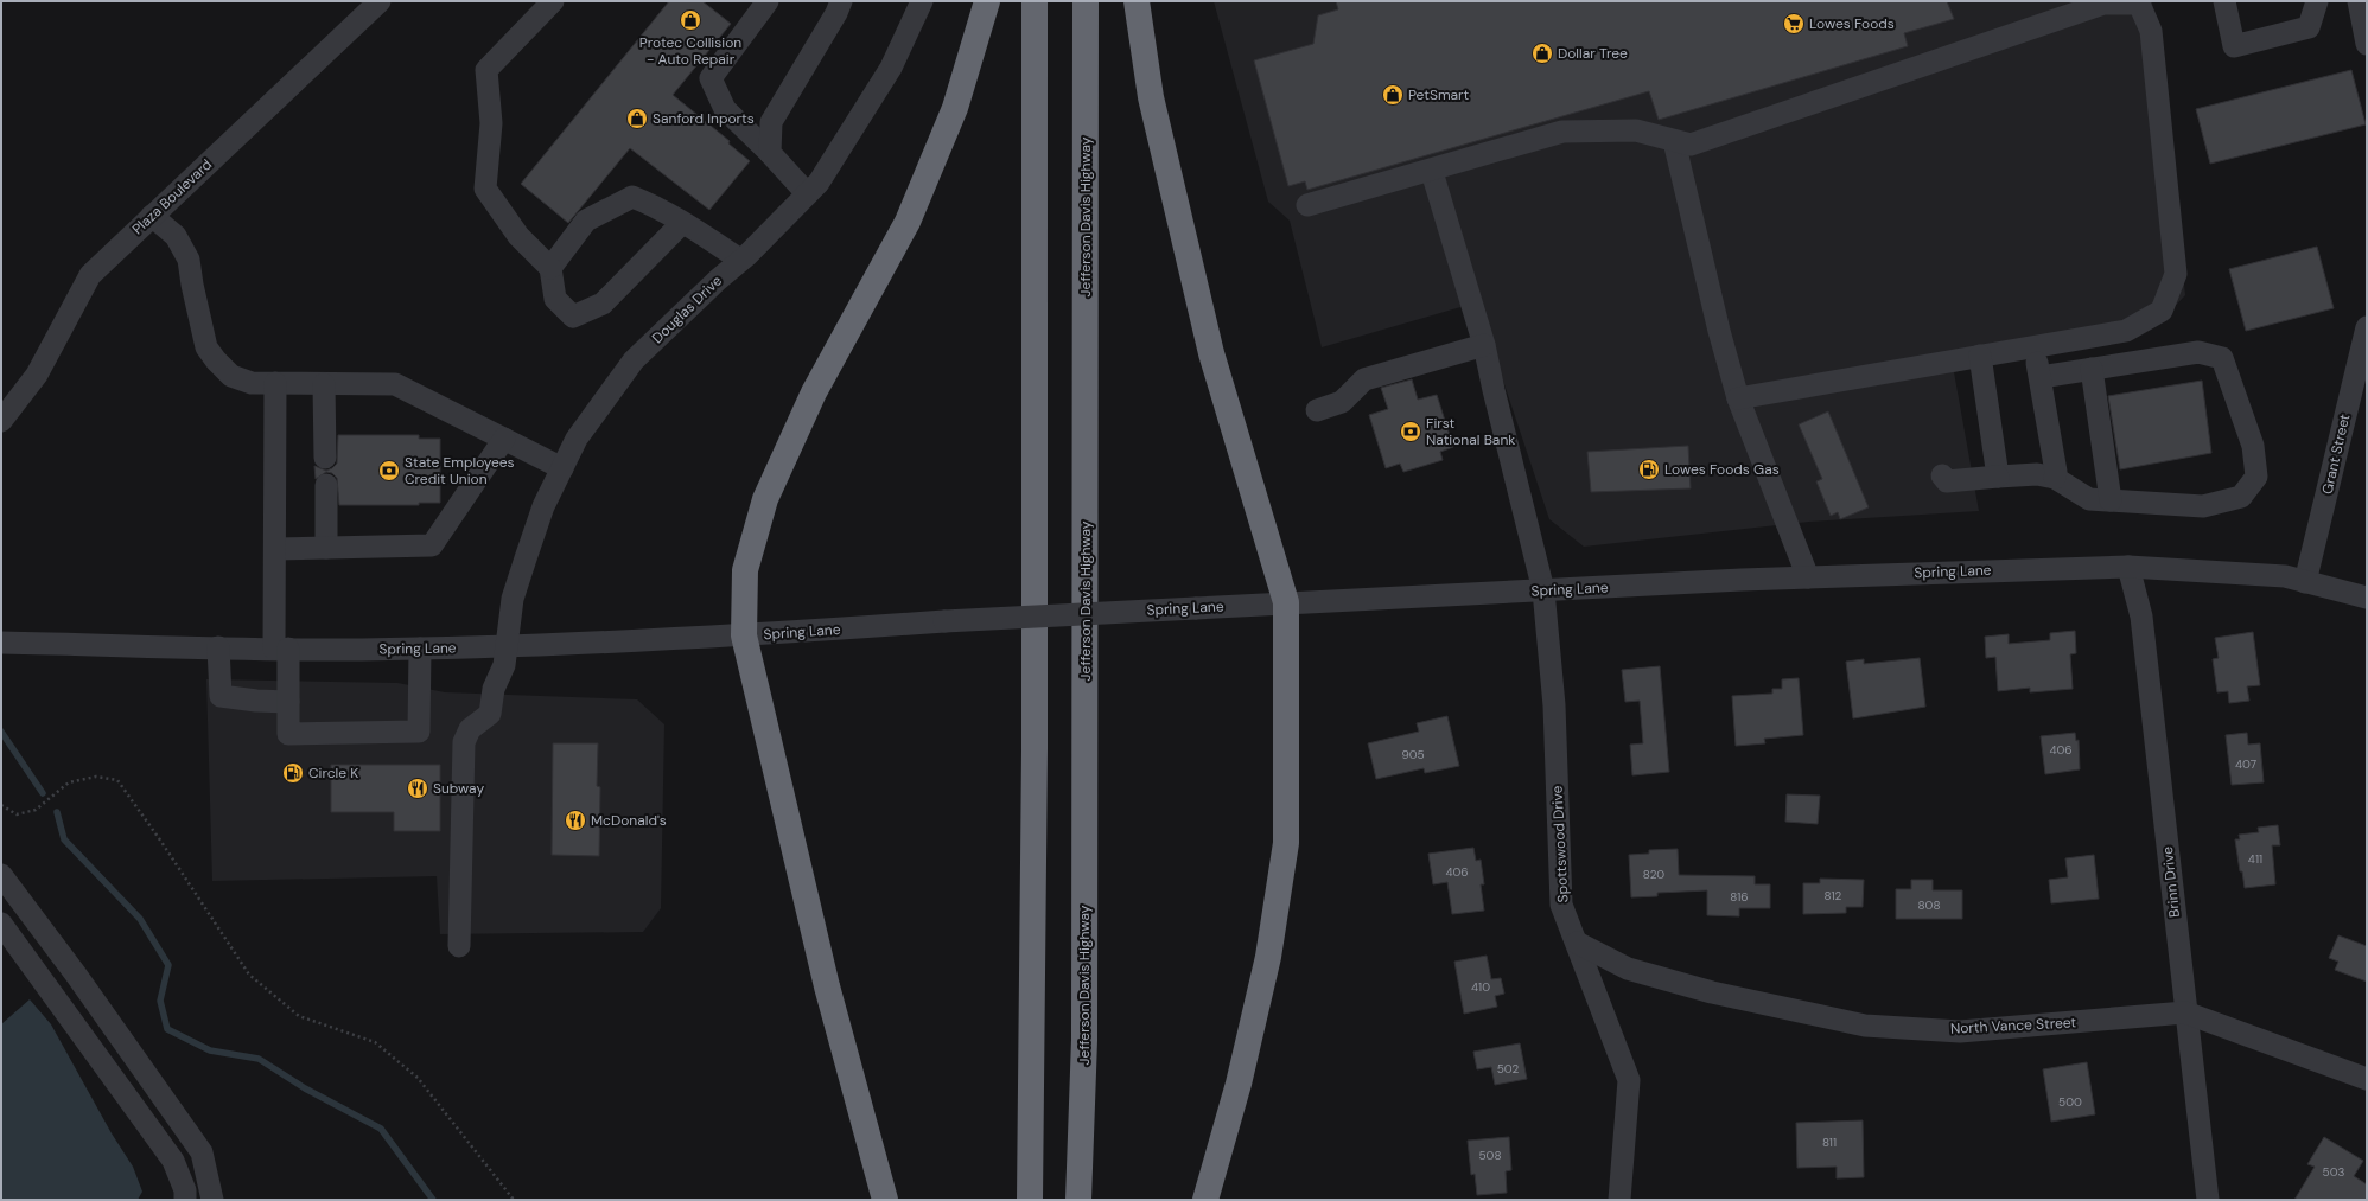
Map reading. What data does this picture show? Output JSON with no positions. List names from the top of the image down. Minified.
{"streets":{"highway":["Jefferson Davis Highway"],"street":["Plaza Boulevard","Douglas Drive","Grant Street","Spring Lane","Spottswood Drive","Brinn Drive","North Vance Street"]},"crossings":[["Douglas Drive","Spring Lane"],["Grant Street","Spring Lane"],["Spring Lane","Spottswood Drive"],["Spring Lane","Brinn Drive"],["Spottswood Drive","North Vance Street"],["Brinn Drive","North Vance Street"]],"places":{"shop":["Protec Collision - Auto Repair","Dollar Tree","PetSmart","Sanford Inports"],"supermarket":["Lowes Foods"],"bank":["First National Bank","State Employees Credit Union"],"fuel station":["Lowes Foods Gas","Circle K"],"restaurant":["Subway","McDonald's"]},"house_numbers":["406","905","407","411","406","820","812","816","808","410","502","500","811","508","503"]}
